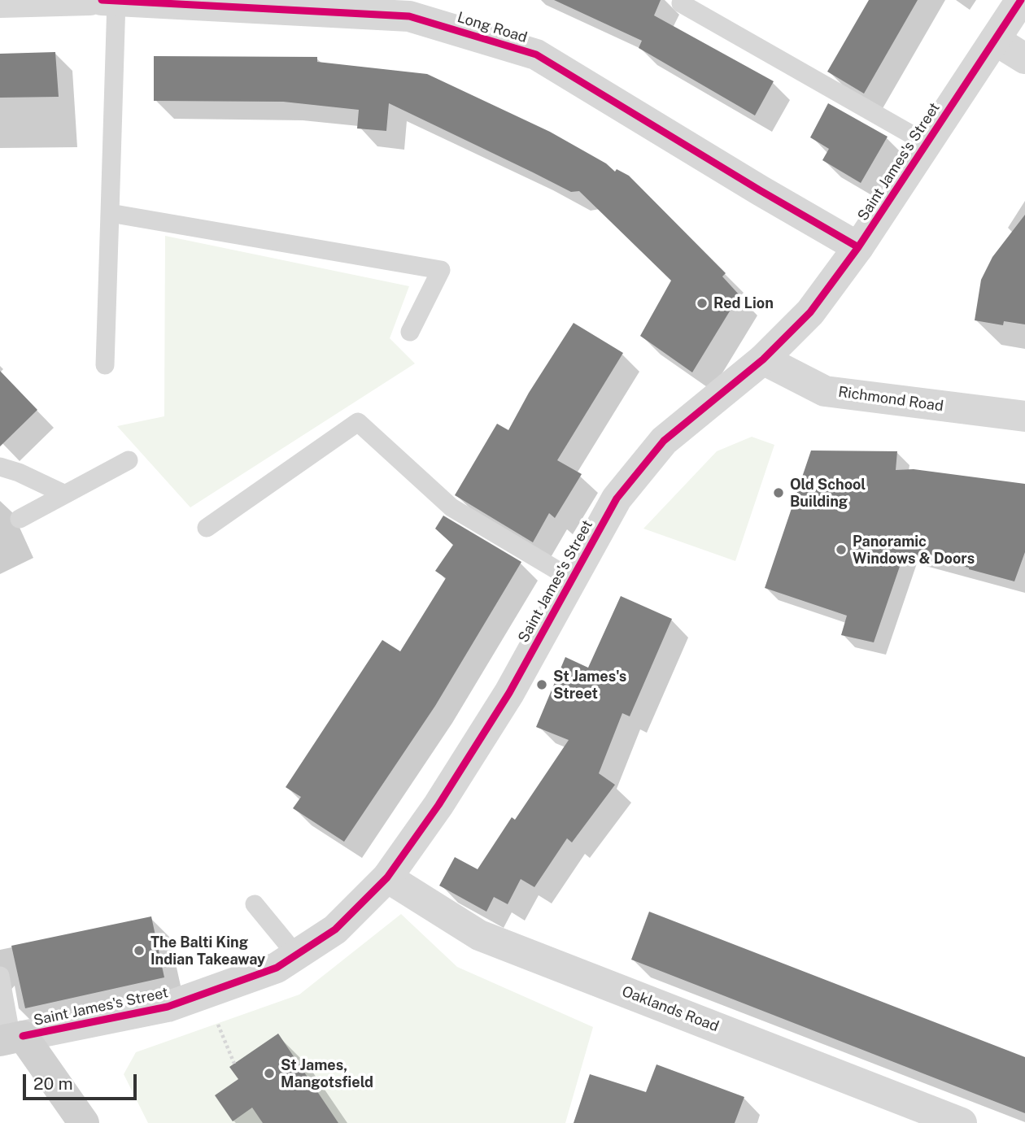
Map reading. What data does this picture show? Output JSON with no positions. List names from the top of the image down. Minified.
{"streets":{"street":["Long Road","Saint James's Street","Richmond Road","Oaklands Road"]},"crossings":[["Long Road","Saint James's Street"],["Saint James's Street","Richmond Road"],["Saint James's Street","Oaklands Road"]],"places":["Red Lion","Old School Building","Panoramic Windows & Doors","St James's Street","The Balti King Indian Takeaway","St James, Mangotsfield"],"scale_bar":"20 m"}
